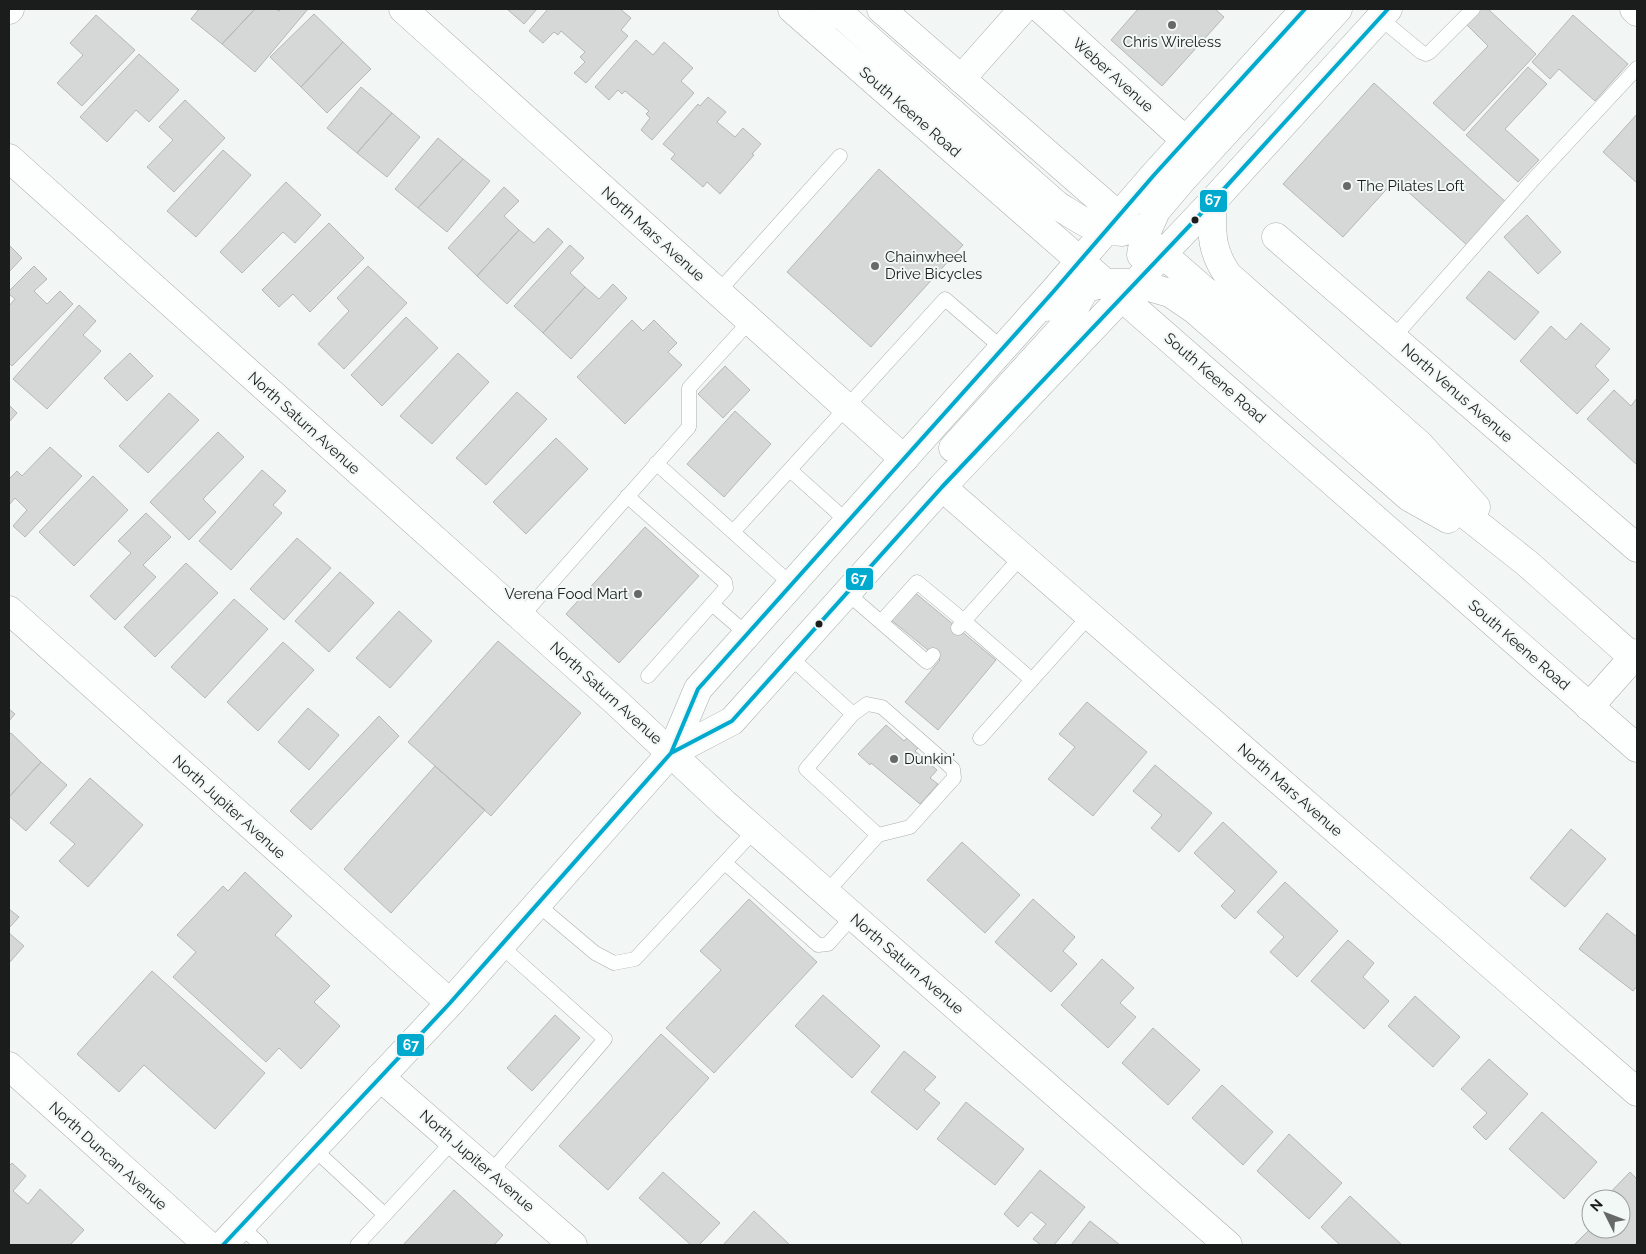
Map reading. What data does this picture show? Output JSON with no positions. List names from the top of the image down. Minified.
{"streets":{"main road":["Weber Avenue","South Keene Road","North Mars Avenue","North Venus Avenue","North Saturn Avenue","North Jupiter Avenue","North Duncan Avenue"]},"places":["Chris Wireless","The Pilates Loft","Chainwheel Drive Bicycles","Verena Food Mart","Dunkin'"],"lines":["transit line 67"],"north":"top left"}
